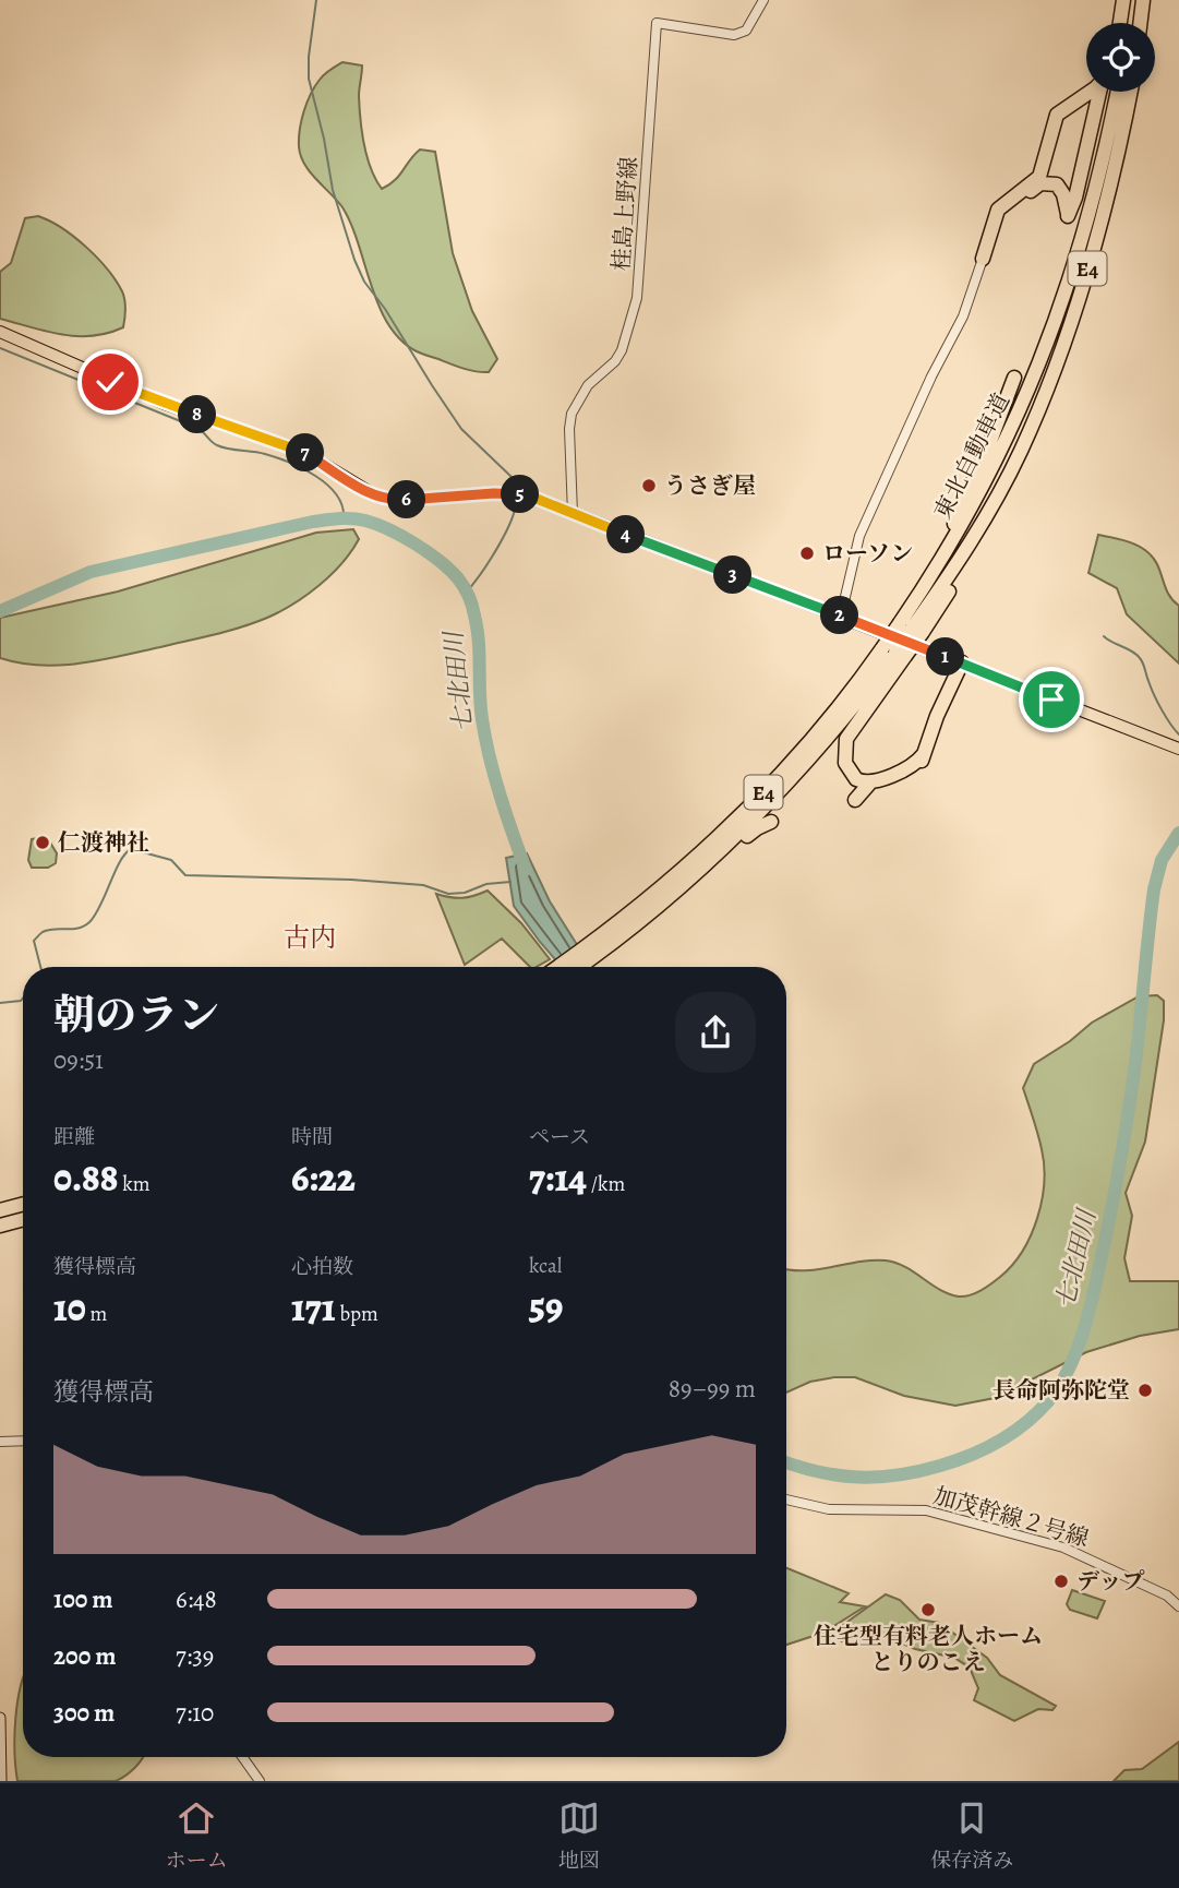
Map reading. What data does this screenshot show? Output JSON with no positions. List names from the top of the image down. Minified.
{"streets":{"highway":["E4","東北自動車道"],"street":["桂島上野線","加茂幹線２号線"]},"districts":["古内"],"water":["七北田川"],"places":["うさぎ屋","ローソン","仁渡神社","長命阿弥陀堂","デップ","住宅型有料老人ホーム とりのこえ"],"page":{"pins":["8","7","5","6","4","3","2","1"],"heading":["朝のラン","09:51"],"stats":[["距離","0.88 km"],["時間","6:22"],["ペース","7:14 /km"],["獲得標高","10 m"],["心拍数","171 bpm"],["kcal","59"]],"chart":["獲得標高","89–99 m"],"list":[{"name":"100 m","note":"6:48"},{"name":"200 m","note":"7:39"},{"name":"300 m","note":"7:10"}],"tabs":["ホーム","地図","保存済み"]}}
